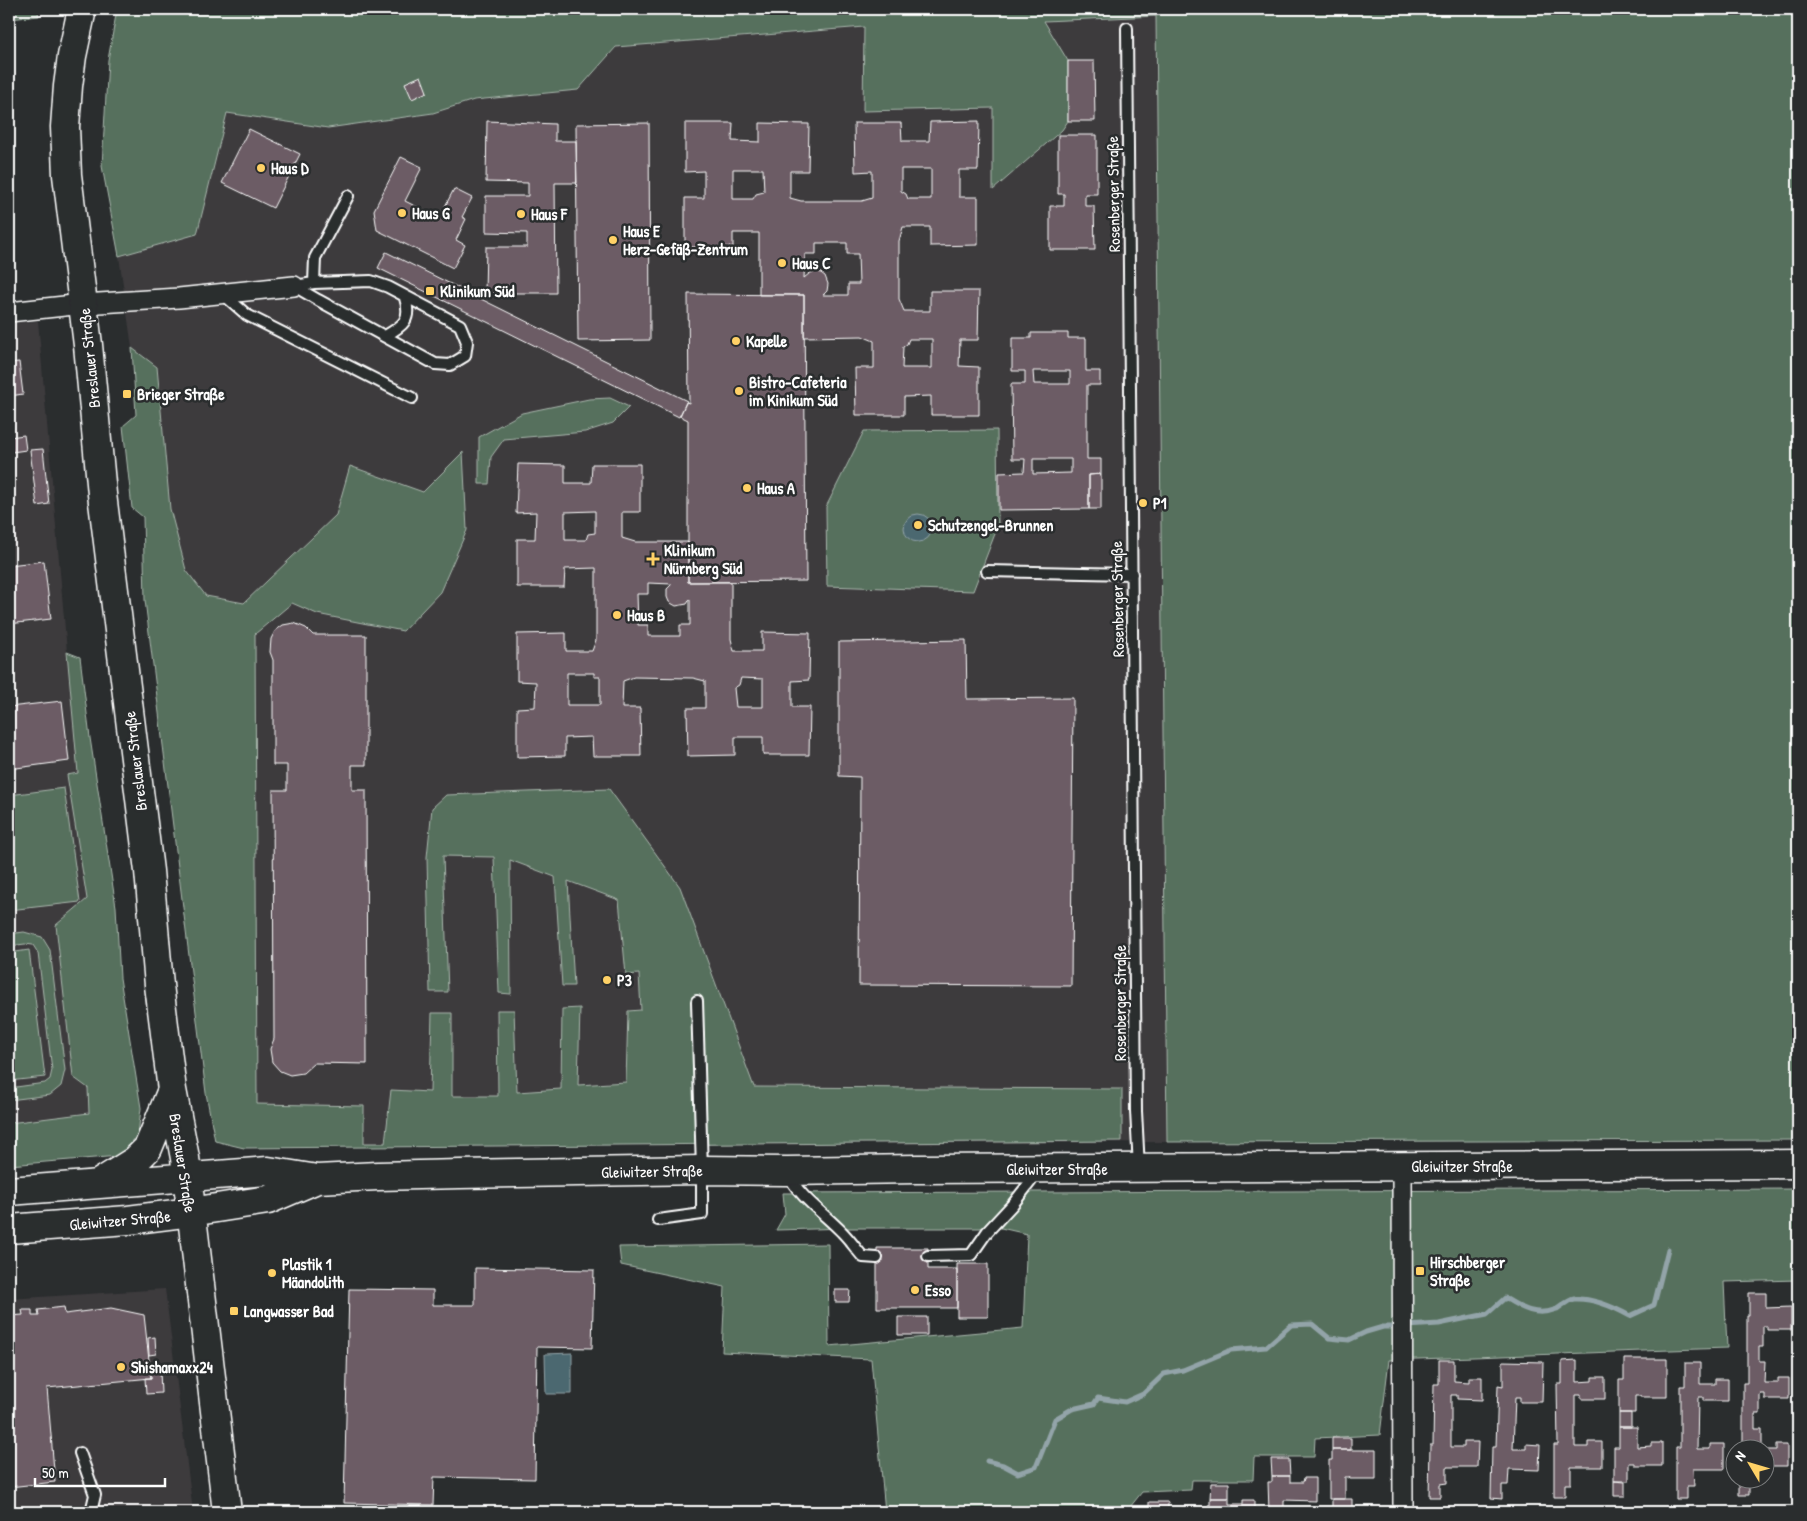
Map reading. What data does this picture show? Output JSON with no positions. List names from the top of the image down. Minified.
{"streets":{"main road":["Breslauer Straße","Gleiwitzer Straße"],"lane":["Rosenberger Straße"]},"crossings":[["Rosenberger Straße","Gleiwitzer Straße"],["Breslauer Straße","Gleiwitzer Straße"]],"places":{"other":["Haus D","Haus G","Haus F","Haus E Herz-Gefäß-Zentrum","Haus C","Kapelle","Bistro-Cafeteria im Kinikum Süd","Haus A","P1","Schutzengel-Brunnen","Haus B","P3","Plastik 1 Mäandolith","Esso","Shishamaxx24"],"transit":["Klinikum Süd","Brieger Straße","Hirschberger Straße","Langwasser Bad"],"health":["Klinikum Nürnberg Süd"]},"scale_bar":"50 m","north":"top left"}
